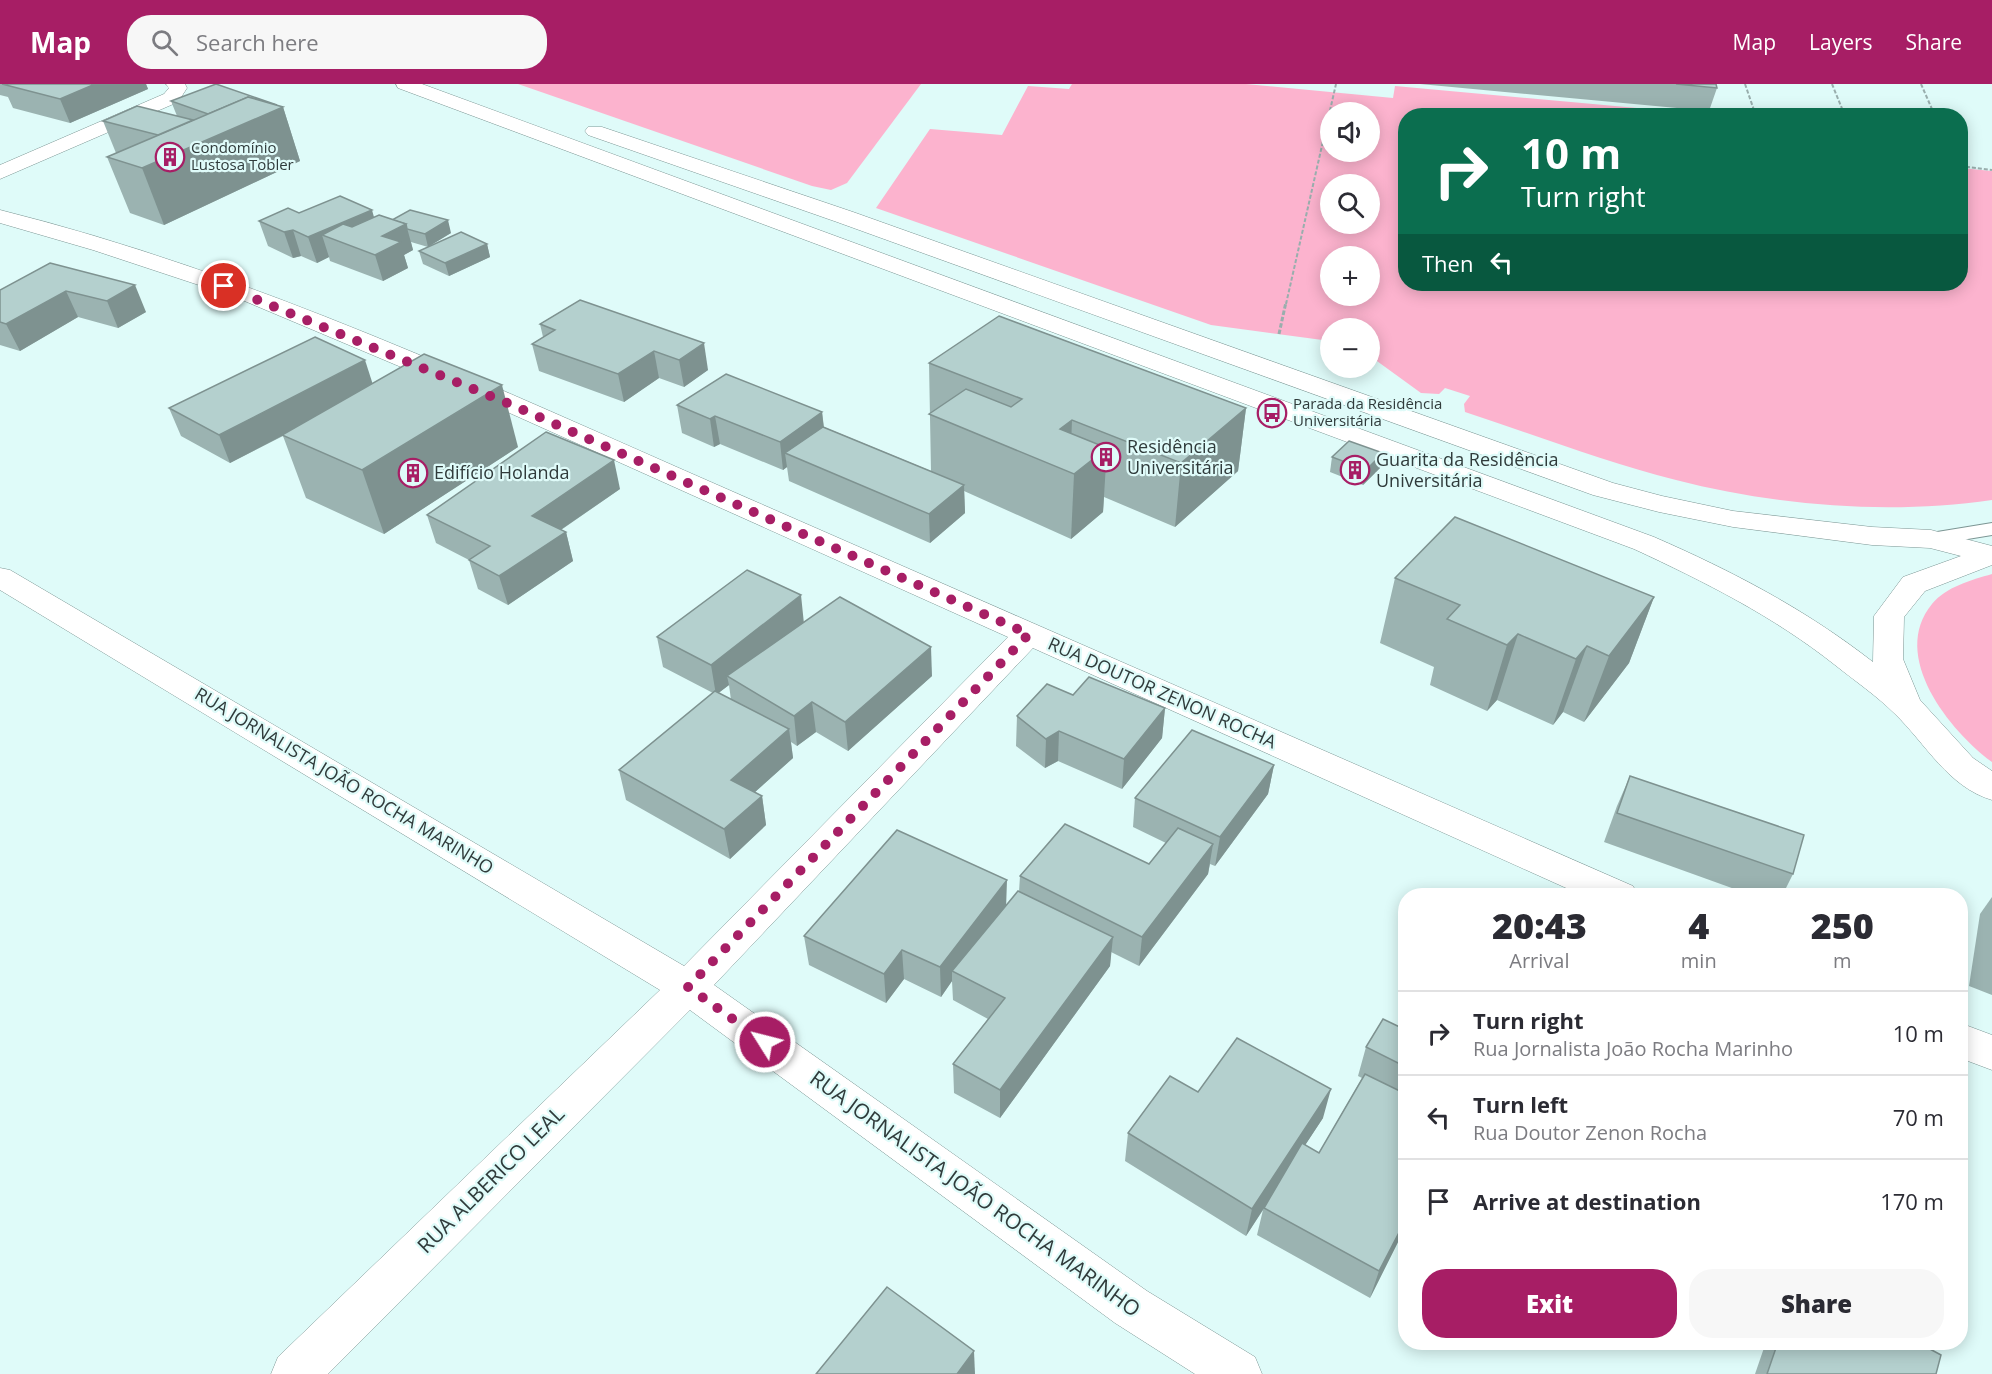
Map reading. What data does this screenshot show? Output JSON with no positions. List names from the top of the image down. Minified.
{"streets":{"main road":["RUA DOUTOR ZENON ROCHA","RUA JORNALISTA JOÃO ROCHA MARINHO","RUA ALBERICO LEAL"]},"crossings":[["RUA JORNALISTA JOÃO ROCHA MARINHO","RUA ALBERICO LEAL"]],"places":{"building":["Condomínio Lustosa Tobler","Residência Universitária","Guarita da Residência Universitária","Edifício Holanda"],"bus stop":["Parada da Residência Universitária"]},"page":{"header":"Map","search":"Search here","nav":["Map","Layers","Share"],"map_buttons":["+","−"],"turn":["10 m","Turn right"],"then":"Then","eta":["20:43","Arrival","4","min","250","m"],"list":[{"name":"Turn right","note":"Rua Jornalista João Rocha Marinho","value":"10 m"},{"name":"Turn left","note":"Rua Doutor Zenon Rocha","value":"70 m"},{"name":"Arrive at destination","value":"170 m"}],"buttons":["Exit","Share"]}}
